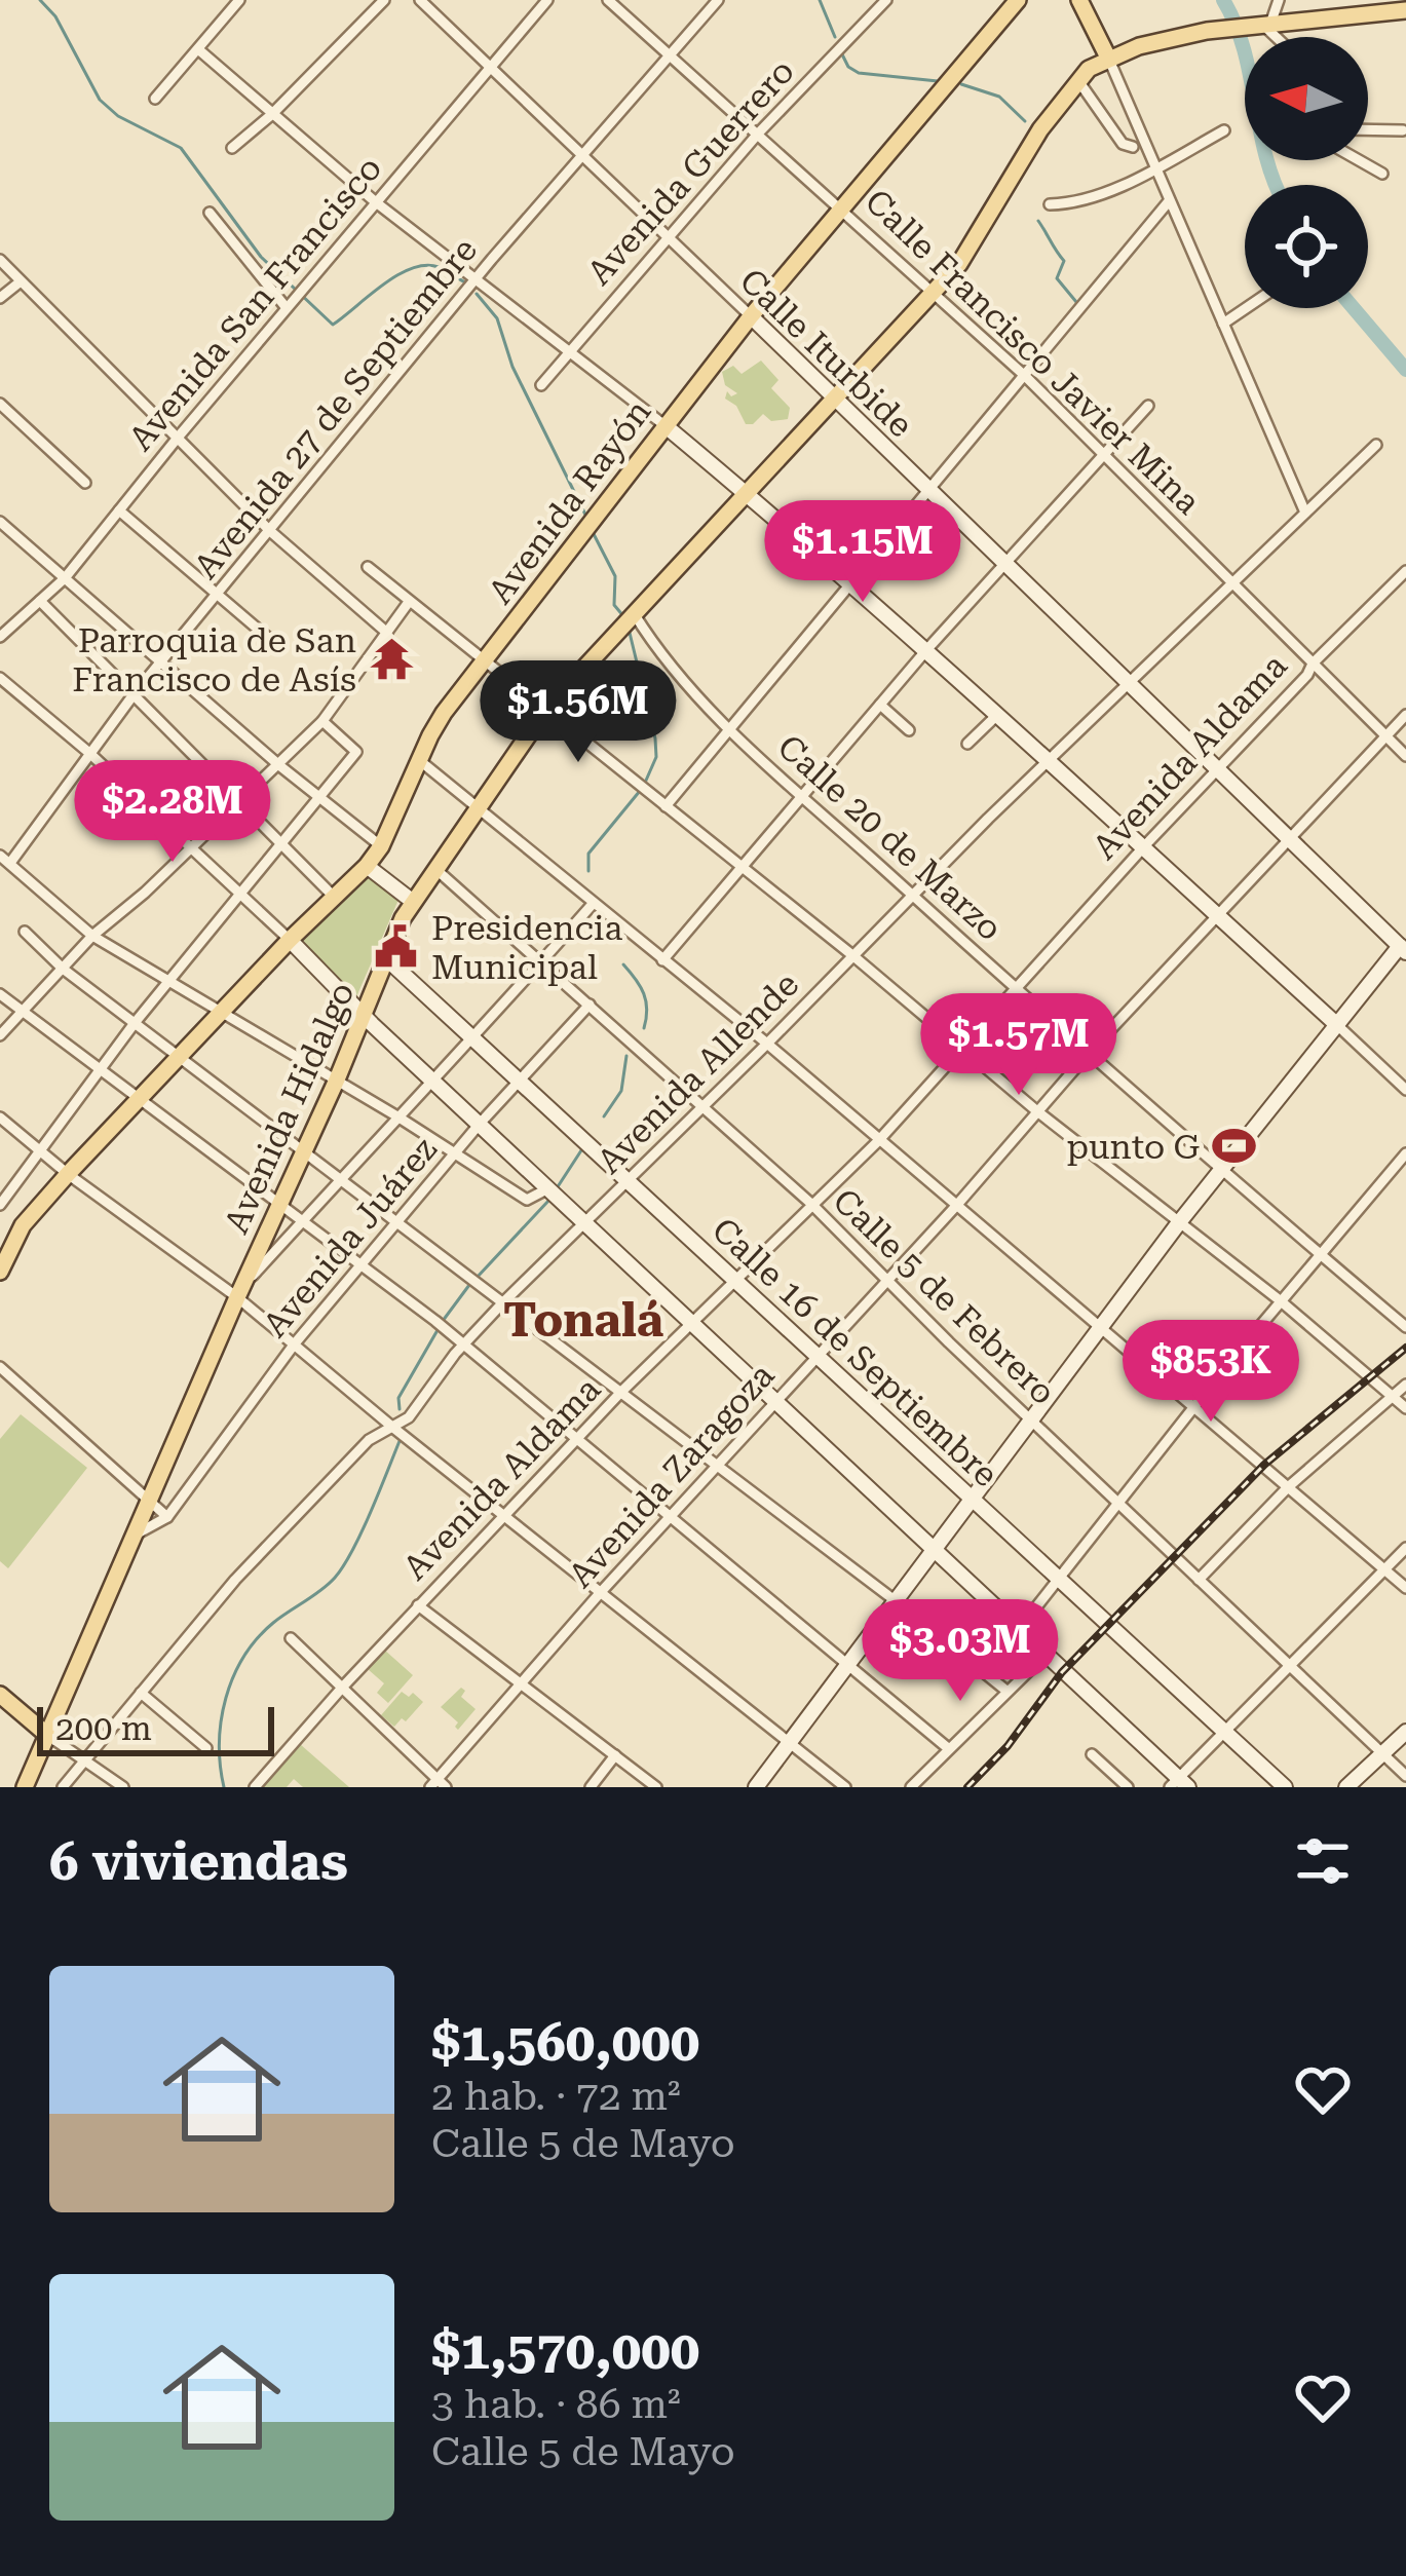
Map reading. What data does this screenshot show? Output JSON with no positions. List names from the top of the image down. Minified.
{"streets":{"main road":["Avenida Rayón","Avenida Hidalgo"],"street":["Avenida Guerrero","Avenida San Francisco","Calle Francisco Javier Mina","Calle Iturbide","Avenida 27 de Septiembre","Avenida Aldama","Calle 20 de Marzo","Avenida Allende","Avenida Juárez","Calle 5 de Febrero","Calle 16 de Septiembre","Avenida Zaragoza"]},"crossings":[["Avenida Guerrero","Calle Francisco Javier Mina"],["Avenida Guerrero","Calle Iturbide"],["Avenida San Francisco","Calle Iturbide"],["Calle Francisco Javier Mina","Avenida 27 de Septiembre"],["Calle Francisco Javier Mina","Avenida Rayón"],["Calle Francisco Javier Mina","Avenida Aldama"],["Calle Francisco Javier Mina","Avenida Allende"],["Calle Francisco Javier Mina","Avenida Hidalgo"],["Calle Francisco Javier Mina","Avenida Zaragoza"],["Calle Iturbide","Avenida 27 de Septiembre"],["Calle Iturbide","Avenida Rayón"],["Calle Iturbide","Avenida Aldama"],["Calle Iturbide","Avenida Allende"],["Calle Iturbide","Avenida Hidalgo"],["Calle Iturbide","Avenida Zaragoza"],["Avenida Aldama","Calle 20 de Marzo"],["Avenida Aldama","Calle 5 de Febrero"],["Avenida Aldama","Calle 16 de Septiembre"],["Calle 20 de Marzo","Avenida Allende"],["Calle 20 de Marzo","Avenida Hidalgo"],["Calle 20 de Marzo","Avenida Zaragoza"],["Avenida Allende","Calle 5 de Febrero"],["Avenida Allende","Calle 16 de Septiembre"],["Avenida Hidalgo","Calle 5 de Febrero"],["Avenida Hidalgo","Calle 16 de Septiembre"],["Avenida Juárez","Calle 5 de Febrero"],["Avenida Juárez","Calle 16 de Septiembre"],["Calle 5 de Febrero","Avenida Zaragoza"],["Calle 16 de Septiembre","Avenida Zaragoza"]],"districts":["Tonalá"],"places":{"temple":["Parroquia de San Francisco de Asís"],"public building":["Presidencia Municipal"],"sports":["punto G"]},"scale_bar":"200 m","north":"left","page":{"price":["$1.15M","$1.56M","$2.28M","$1.57M","$853K","$3.03M"],"scale":"200 m","heading":"6 viviendas","list":[{"name":"$1,560,000","note":"2 hab. · 72 m² · Calle 5 de Mayo"},{"name":"$1,570,000","note":"3 hab. · 86 m² · Calle 5 de Mayo"}]}}
